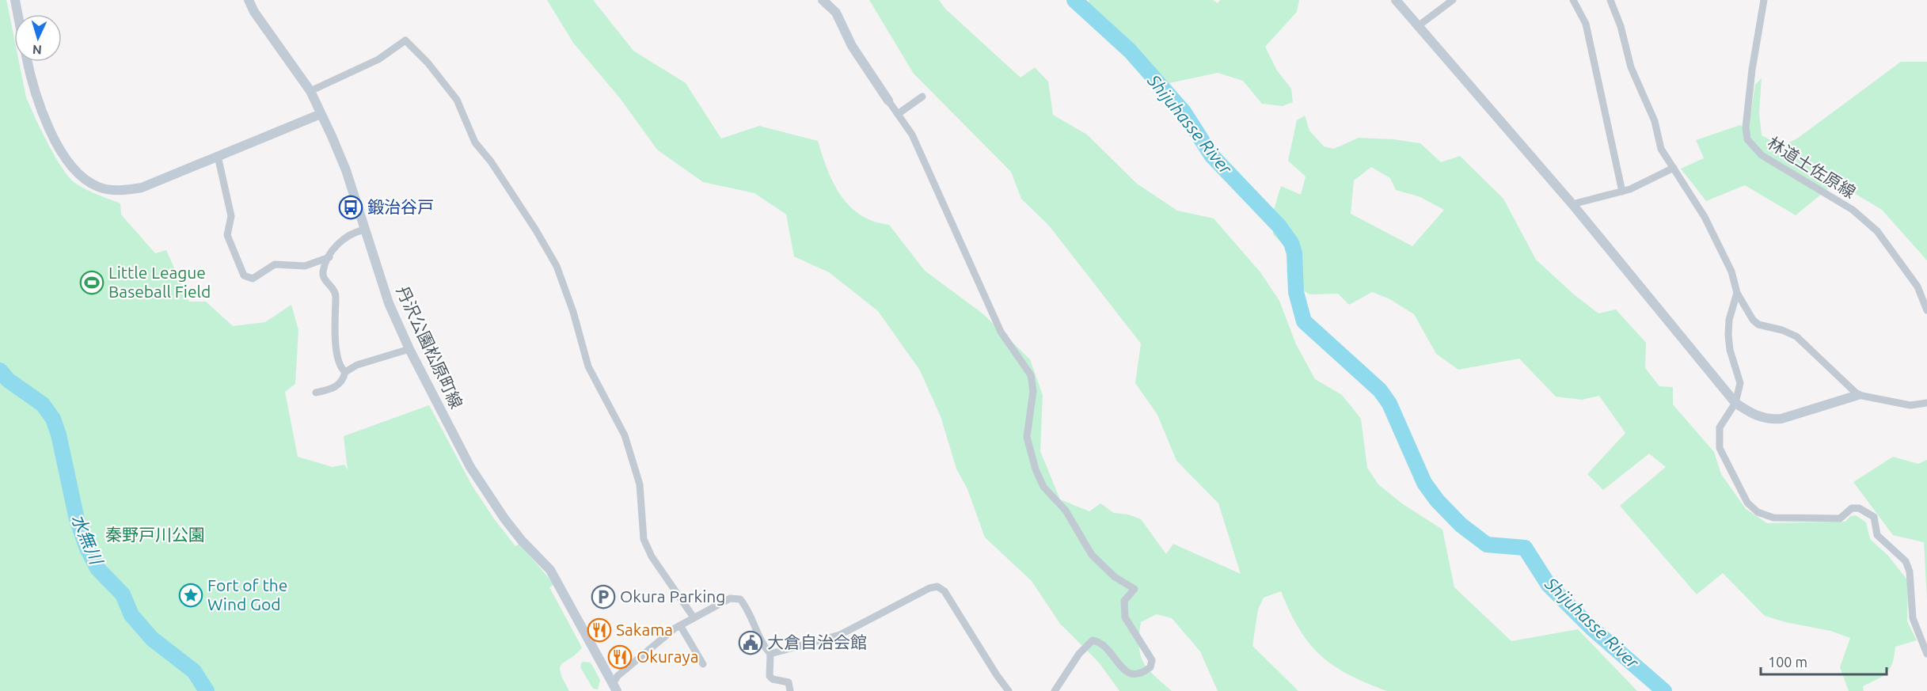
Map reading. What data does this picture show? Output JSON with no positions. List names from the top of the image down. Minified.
{"streets":{"street":["林道土佐原線","丹沢公園松原町線"]},"water":["Shijuhasse River","水無川"],"parks":["秦野戸川公園"],"places":{"bus stop":["鍛治谷戸"],"sports":["Little League Baseball Field"],"place":["Fort of the Wind God"],"parking":["Okura Parking"],"restaurant":["Sakama","Okuraya"],"public building":["大倉自治会館"]},"scale_bar":"100 m","north":"bottom"}
